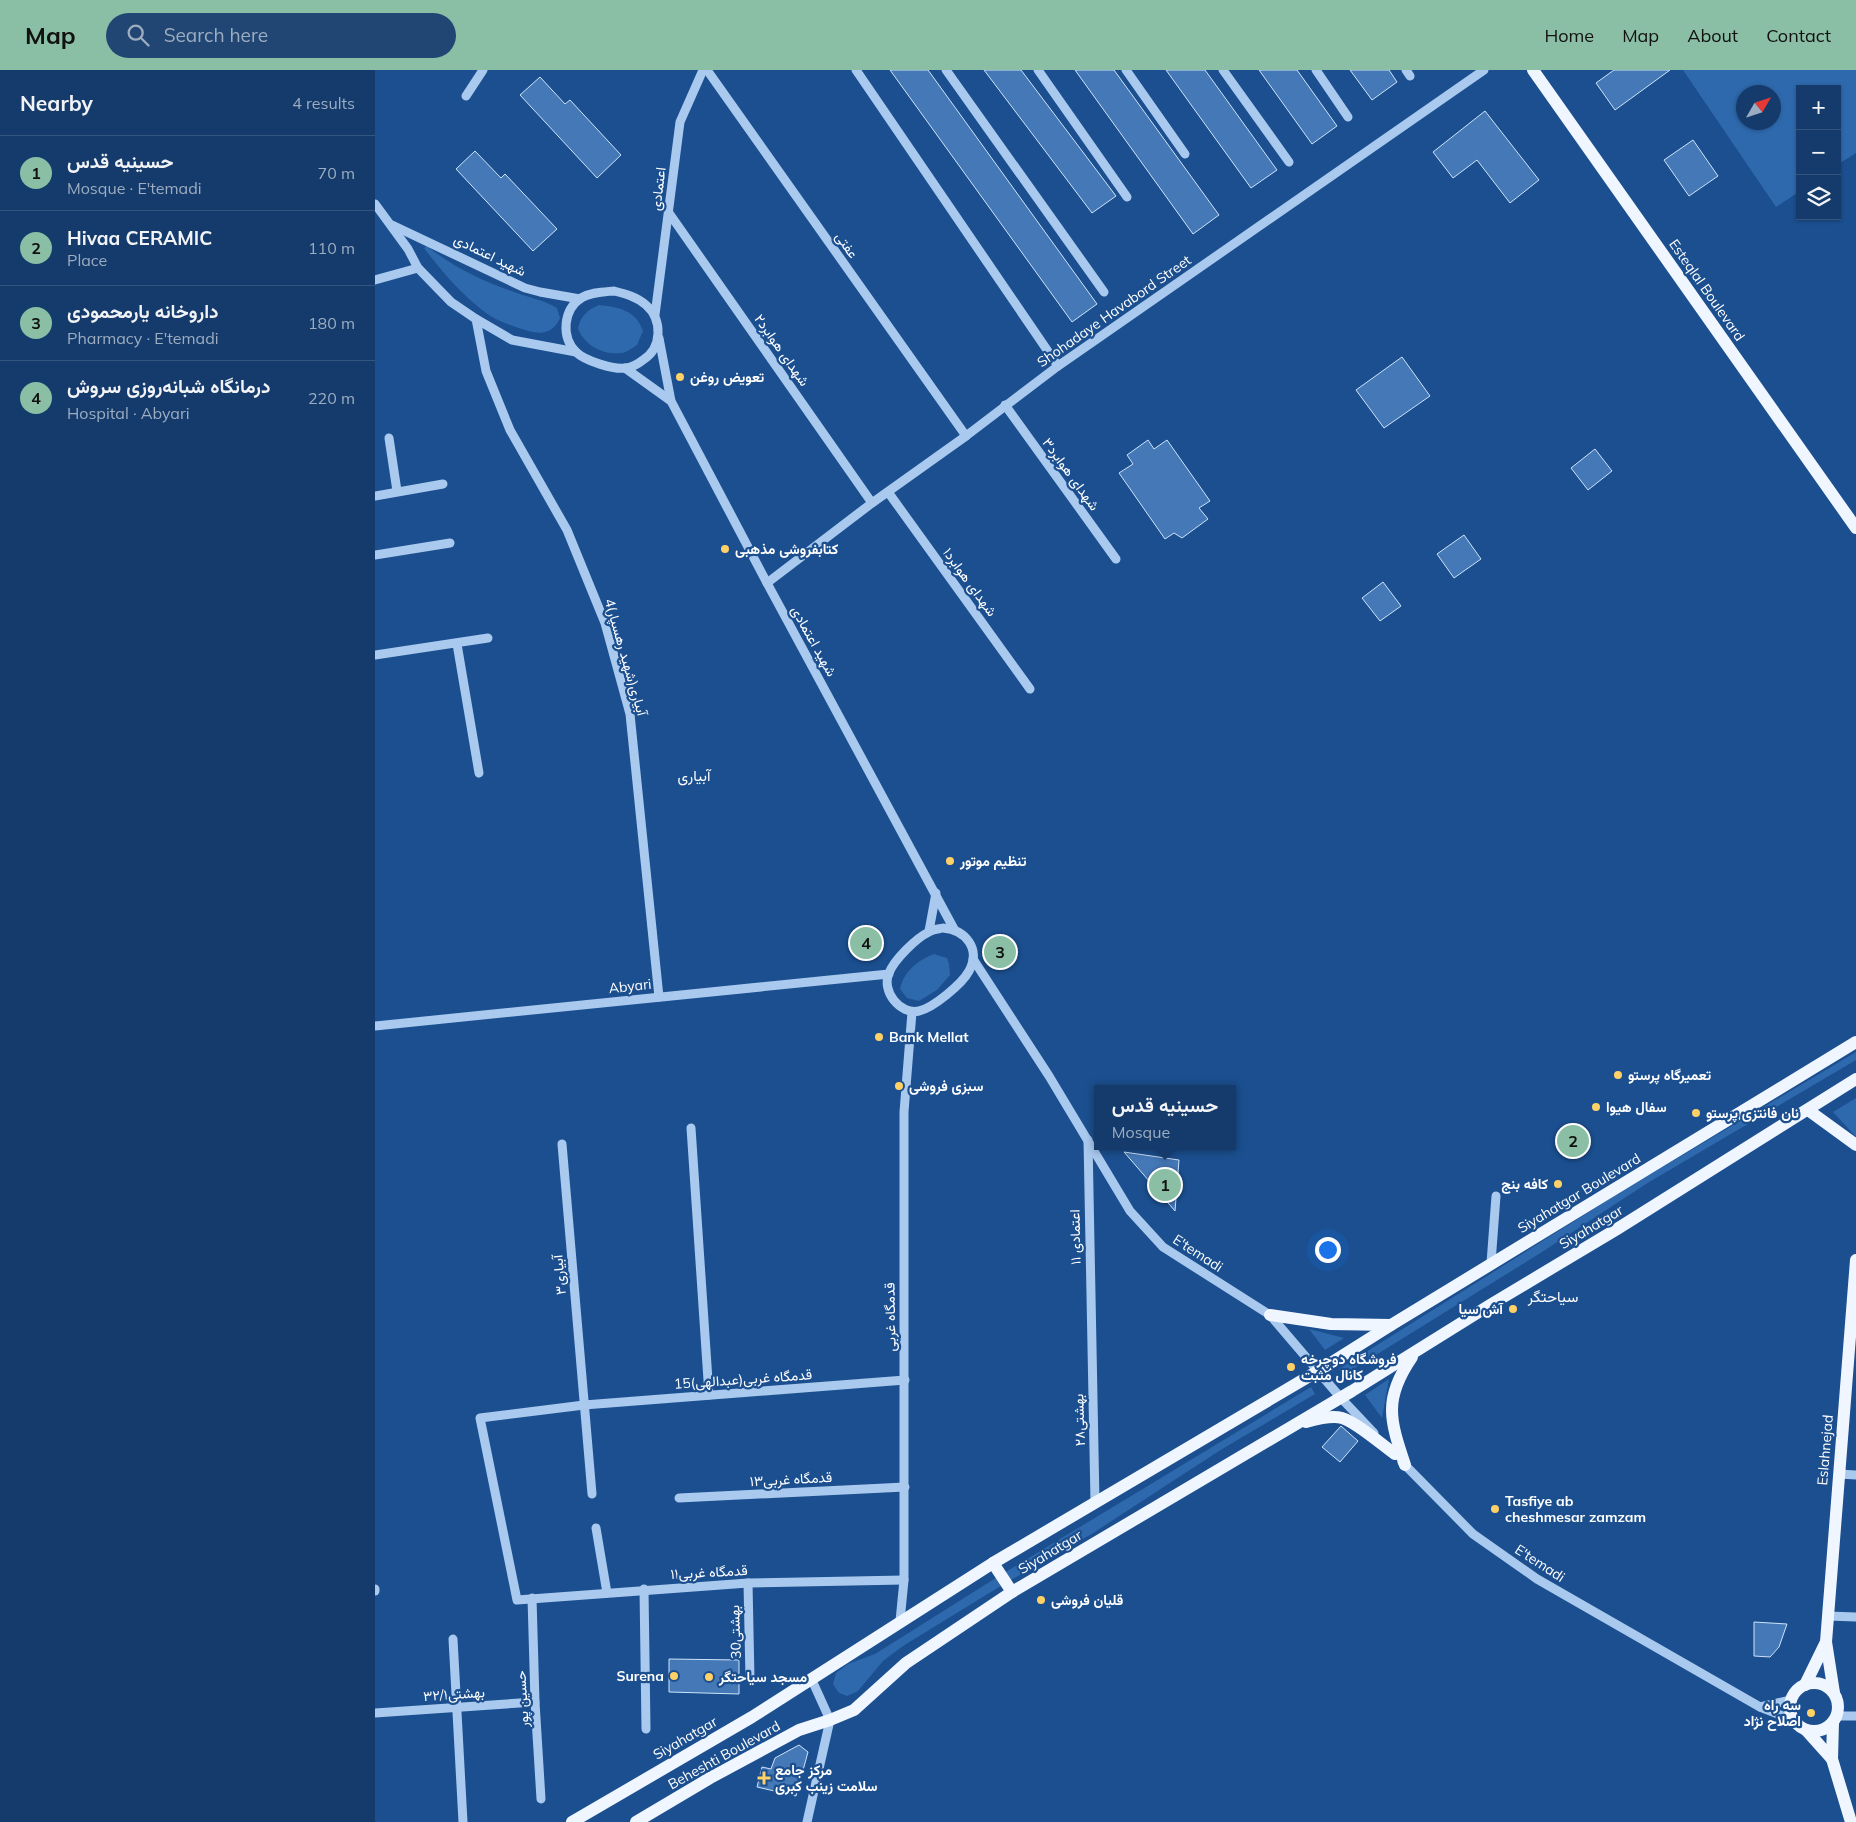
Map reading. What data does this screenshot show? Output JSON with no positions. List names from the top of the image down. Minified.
{"streets":{"main road":["Esteqlal Boulevard","Siyahatgar Boulevard","Siyahatgar","Eslahnejad","Beheshti Boulevard"],"street":["اعتمادی","عفتی","شهید اعتمادی","Shohadaye Havabord Street","شهدای هوابرد۲","۳شهدای هوابرد","شهدای هوابرد۱","4آبیاری(شهید رهسپار)","Abyari","۱۱ اعتمادی","E'temadi","آبیاری۳","قدمگاه غربی","15قدمگاه غربی(عبدالهی)","۲۸بهشتی","قدمگاه غربی۱۳","قدمگاه غربی۱۱","30بهشتی","بهشتی۳۲/۱","حسین پور"]},"crossings":[["اعتمادی","شهید اعتمادی"],["اعتمادی","شهدای هوابرد۲"],["عفتی","Shohadaye Havabord Street"],["شهید اعتمادی","Shohadaye Havabord Street"],["شهید اعتمادی","4آبیاری(شهید رهسپار)"],["شهید اعتمادی","Abyari"],["شهید اعتمادی","E'temadi"],["شهید اعتمادی","قدمگاه غربی"],["Shohadaye Havabord Street","شهدای هوابرد۲"],["Shohadaye Havabord Street","۳شهدای هوابرد"],["Shohadaye Havabord Street","شهدای هوابرد۱"],["4آبیاری(شهید رهسپار)","Abyari"],["Abyari","E'temadi"],["Abyari","قدمگاه غربی"],["Siyahatgar Boulevard","Siyahatgar"],["Siyahatgar Boulevard","E'temadi"],["Siyahatgar","E'temadi"],["Siyahatgar","قدمگاه غربی"],["Siyahatgar","۲۸بهشتی"],["Siyahatgar","Beheshti Boulevard"],["۱۱ اعتمادی","E'temadi"],["۱۱ اعتمادی","۲۸بهشتی"],["E'temadi","قدمگاه غربی"],["آبیاری۳","15قدمگاه غربی(عبدالهی)"],["قدمگاه غربی","15قدمگاه غربی(عبدالهی)"],["قدمگاه غربی","قدمگاه غربی۱۳"],["قدمگاه غربی","قدمگاه غربی۱۱"],["15قدمگاه غربی(عبدالهی)","قدمگاه غربی۱۱"],["قدمگاه غربی۱۱","30بهشتی"],["قدمگاه غربی۱۱","حسین پور"],["بهشتی۳۲/۱","حسین پور"]],"districts":["آبیاری","سیاحتگر"],"places":{"other":["تعویض روغن","کتابفروشی مذهبی","تنظیم موتور","Bank Mellat","تعمیرگاه پرستو","سبزی فروشی","سفال هیوا","نان فانتزی پرستو","کافه بنج","آش سیا","فروشگاه دوچرخه کانال مثبت","Tasfiye ab cheshmesar zamzam","قلیان فروشی","Surena","مسجد سیاحتگر","سه راه اصلاح نژاد"],"health":["مرکز جامع سلامت زینب کبری"]},"north":"top right","page":{"header":"Map","search":"Search here","nav":["Home","Map","About","Contact"],"heading":["Nearby","4 results"],"map_buttons":["+","−"],"list":[{"mark":"1","name":"حسینیه قدس","note":"Mosque · E'temadi","value":"70 m"},{"mark":"2","name":"Hivaa CERAMIC","note":"Place","value":"110 m"},{"mark":"3","name":"داروخانه یارمحمودی","note":"Pharmacy · E'temadi","value":"180 m"},{"mark":"4","name":"درمانگاه شبانه‌روزی سروش","note":"Hospital · Abyari","value":"220 m"}],"pins":["4","3","2","1"],"popup":["حسینیه قدس","Mosque"]}}
